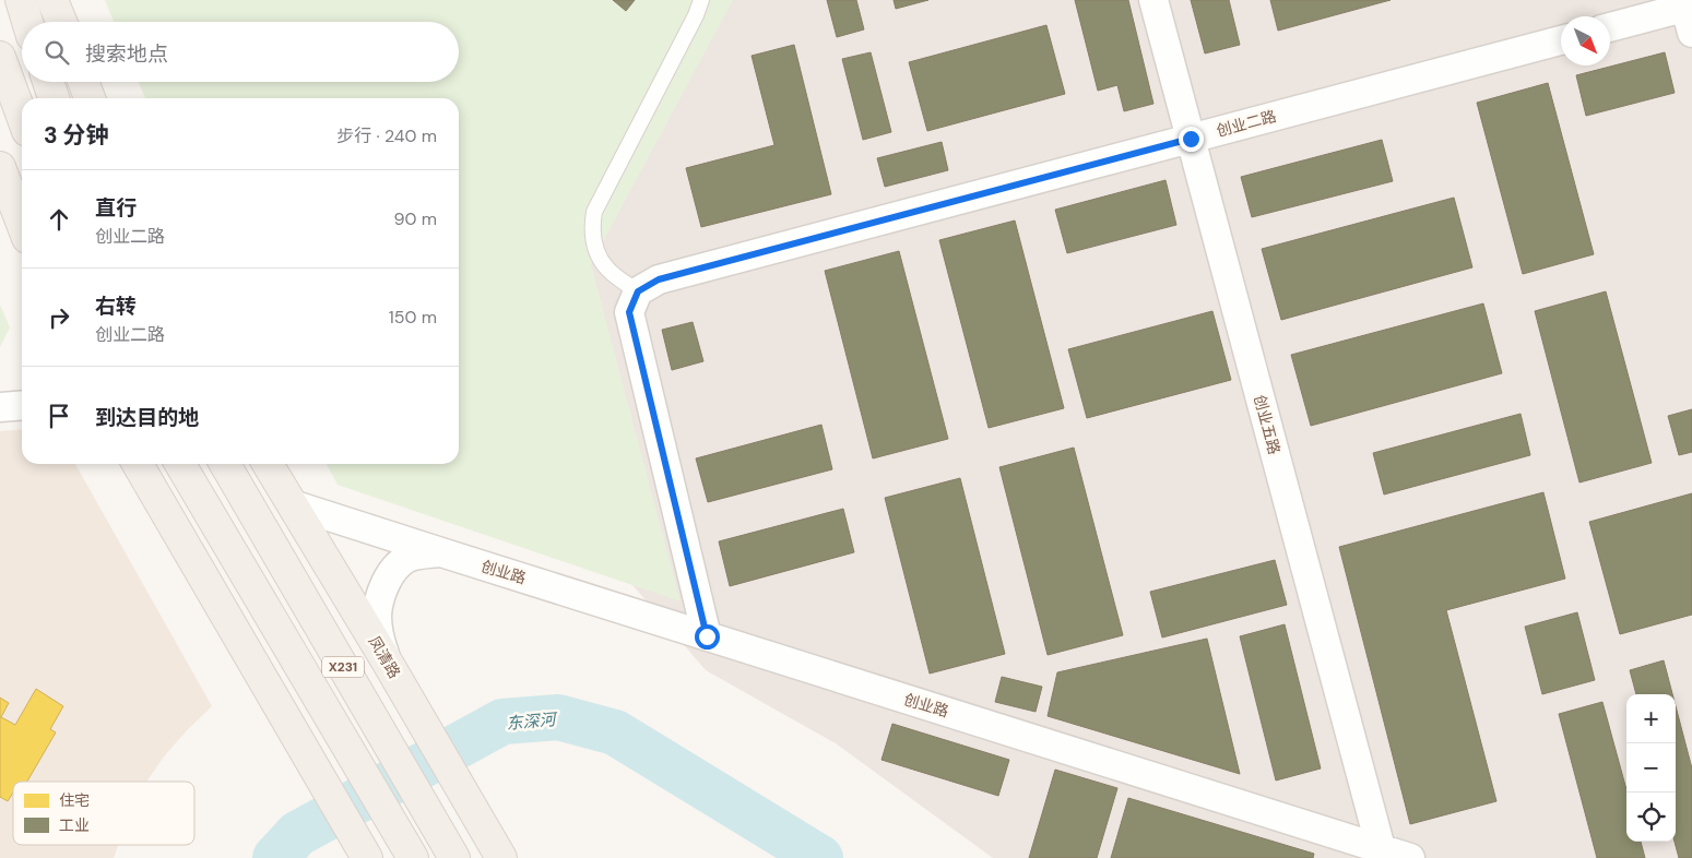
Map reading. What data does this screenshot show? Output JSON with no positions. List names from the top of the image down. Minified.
{"streets":{"main road":["凤清路","X231"],"street":["创业二路","创业五路","创业路"]},"crossings":[["创业二路","创业五路"],["创业五路","创业路"],["创业路","凤清路"]],"water":["东深河"],"legend":["住宅","工业"],"north":"bottom right","page":{"search":"搜索地点","heading":["3 分钟","步行 · 240 m"],"list":[["直行","创业二路","90 m"],["右转","创业二路","150 m"],"到达目的地"],"map_buttons":["+","−"]}}
